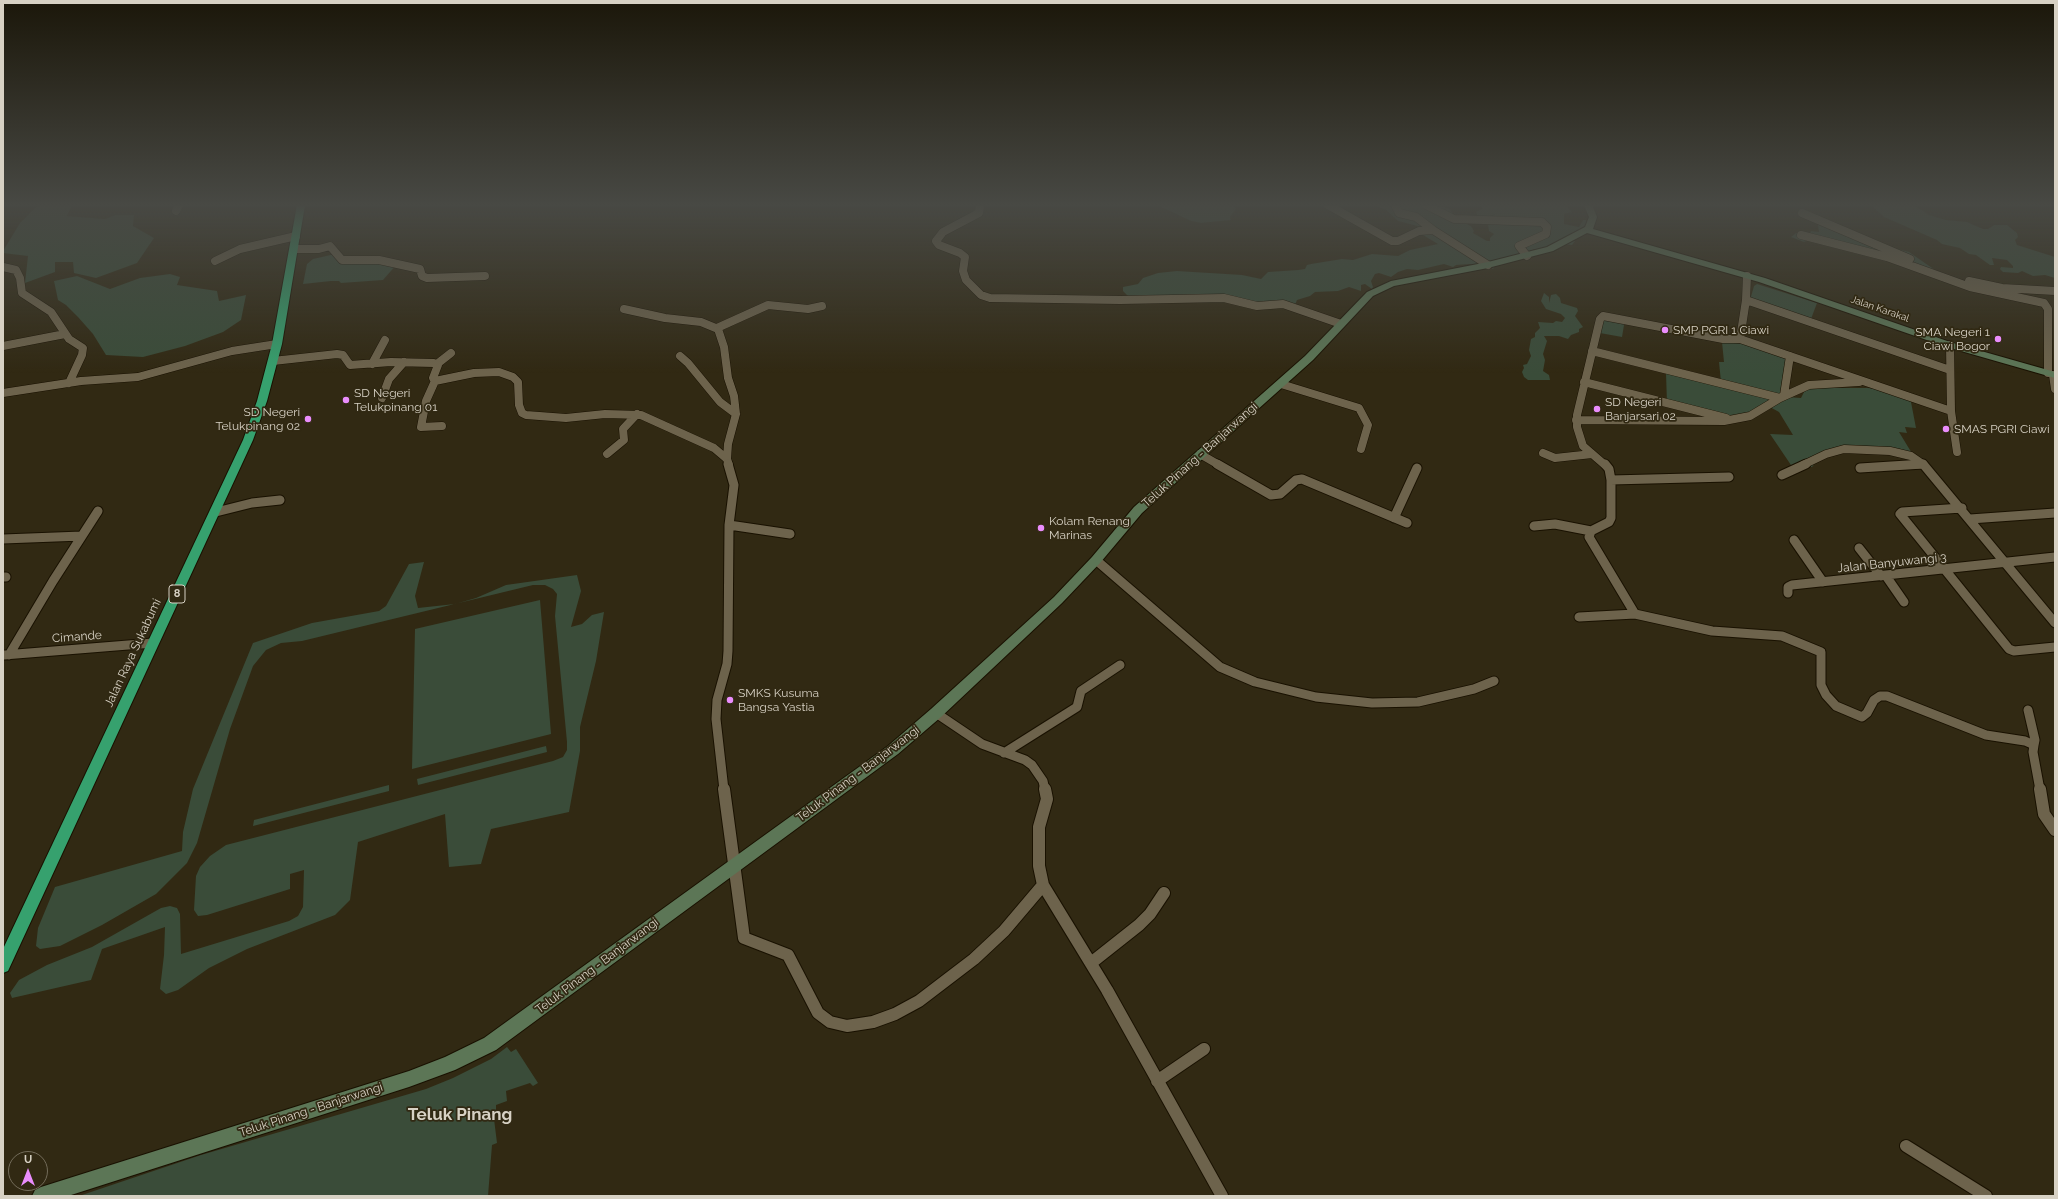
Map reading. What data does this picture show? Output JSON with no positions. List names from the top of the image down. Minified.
{"streets":{"highway":["8","Jalan Raya Sukabumi"],"main road":["Jalan Karakal","Teluk Pinang - Banjarwangi"],"street":["Jalan Banyuwangi 3","Cimande"]},"crossings":[["Cimande","Jalan Raya Sukabumi"]],"districts":["Teluk Pinang"],"places":["SMP PGRI 1 Ciawi","SMA Negeri 1 Ciawi Bogor","SD Negeri Telukpinang 01","SD Negeri Banjarsari 02","SD Negeri Telukpinang 02","SMAS PGRI Ciawi","Kolam Renang Marinas","SMKS Kusuma Bangsa Yastia"],"north":"top"}
